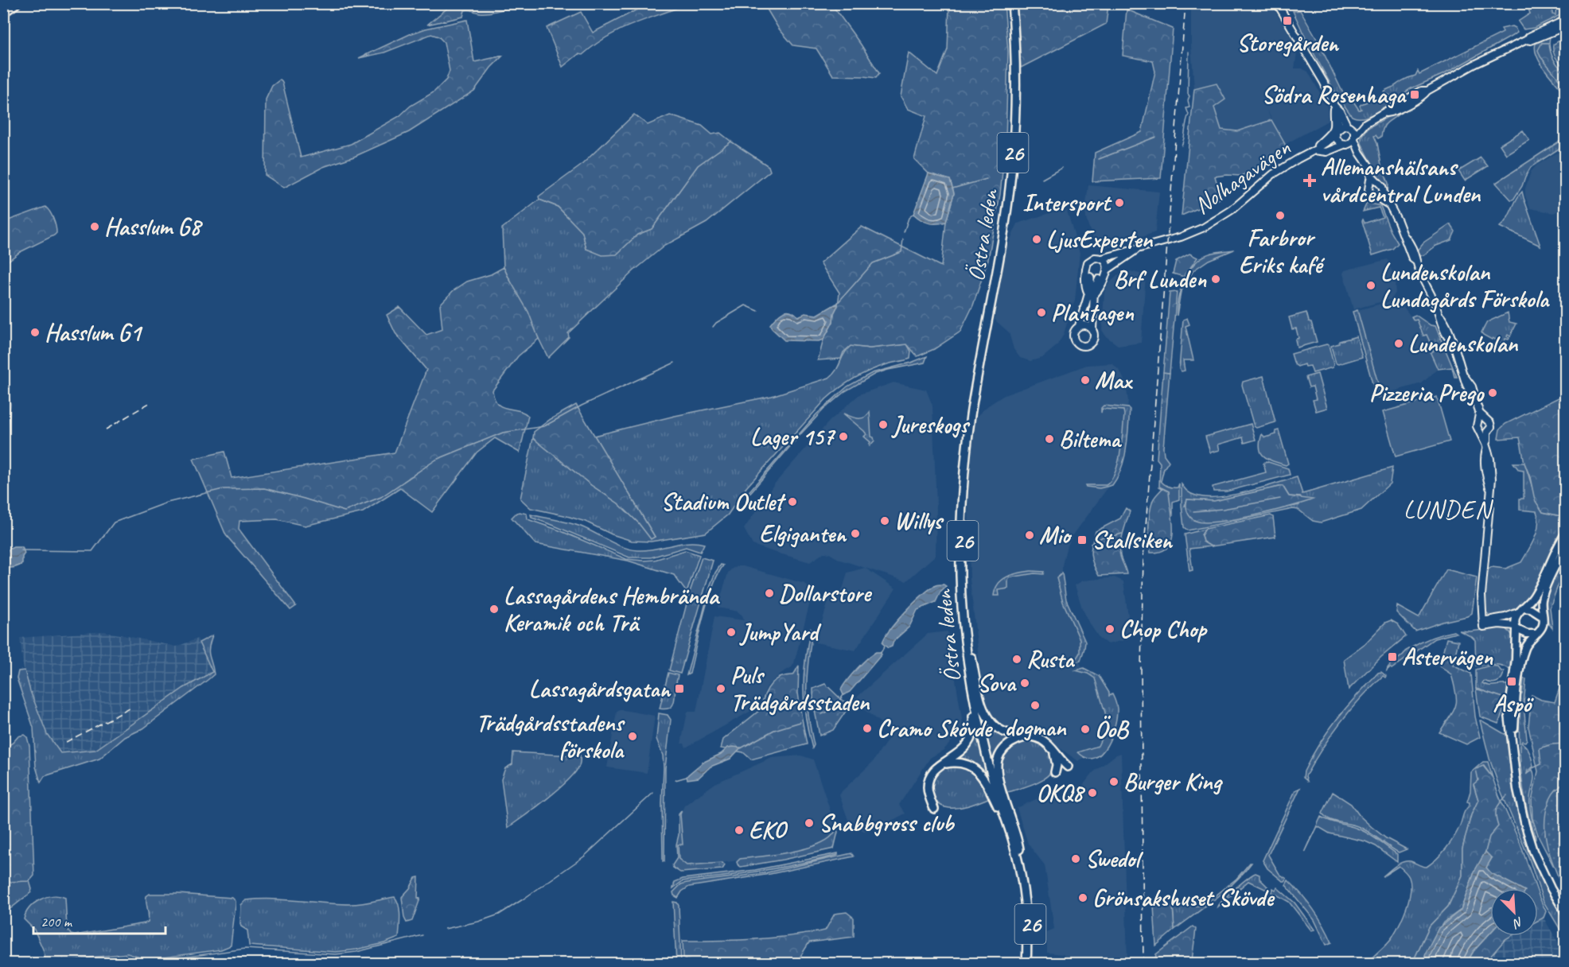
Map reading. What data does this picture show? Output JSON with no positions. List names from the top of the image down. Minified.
{"streets":{"main road":["26","Östra leden"],"street":["Nolhagavägen"]},"districts":["LUNDEN"],"places":{"transit":["Storegården","Södra Rosenhaga","Stallsiken","Astervägen","Aspö","Lassagårdsgatan"],"health":["Allemanshälsans vårdcentral Lunden"],"other":["Intersport","Farbror Eriks kafé","Hasslum G8","LjusExperten","Brf Lunden","Lundenskolan Lundagårds Förskola","Plantagen","Hasslum G1","Lundenskolan","Max","Pizzeria Prego","Jureskogs","Lager 157","Biltema","Stadium Outlet","Willys","Elgiganten","Mio","Dollarstore","Lassagårdens Hembrända Keramik och Trä","Chop Chop","JumpYard","Rusta","Sova","Puls Trädgårdsstaden","dogman","Cramo Skövde","ÖoB","Trädgårdsstadens förskola","Burger King","OKQ8","Snabbgross club","EKO","Swedol","Grönsakshuset Skövde"]},"scale_bar":"200 m","north":"bottom right"}
